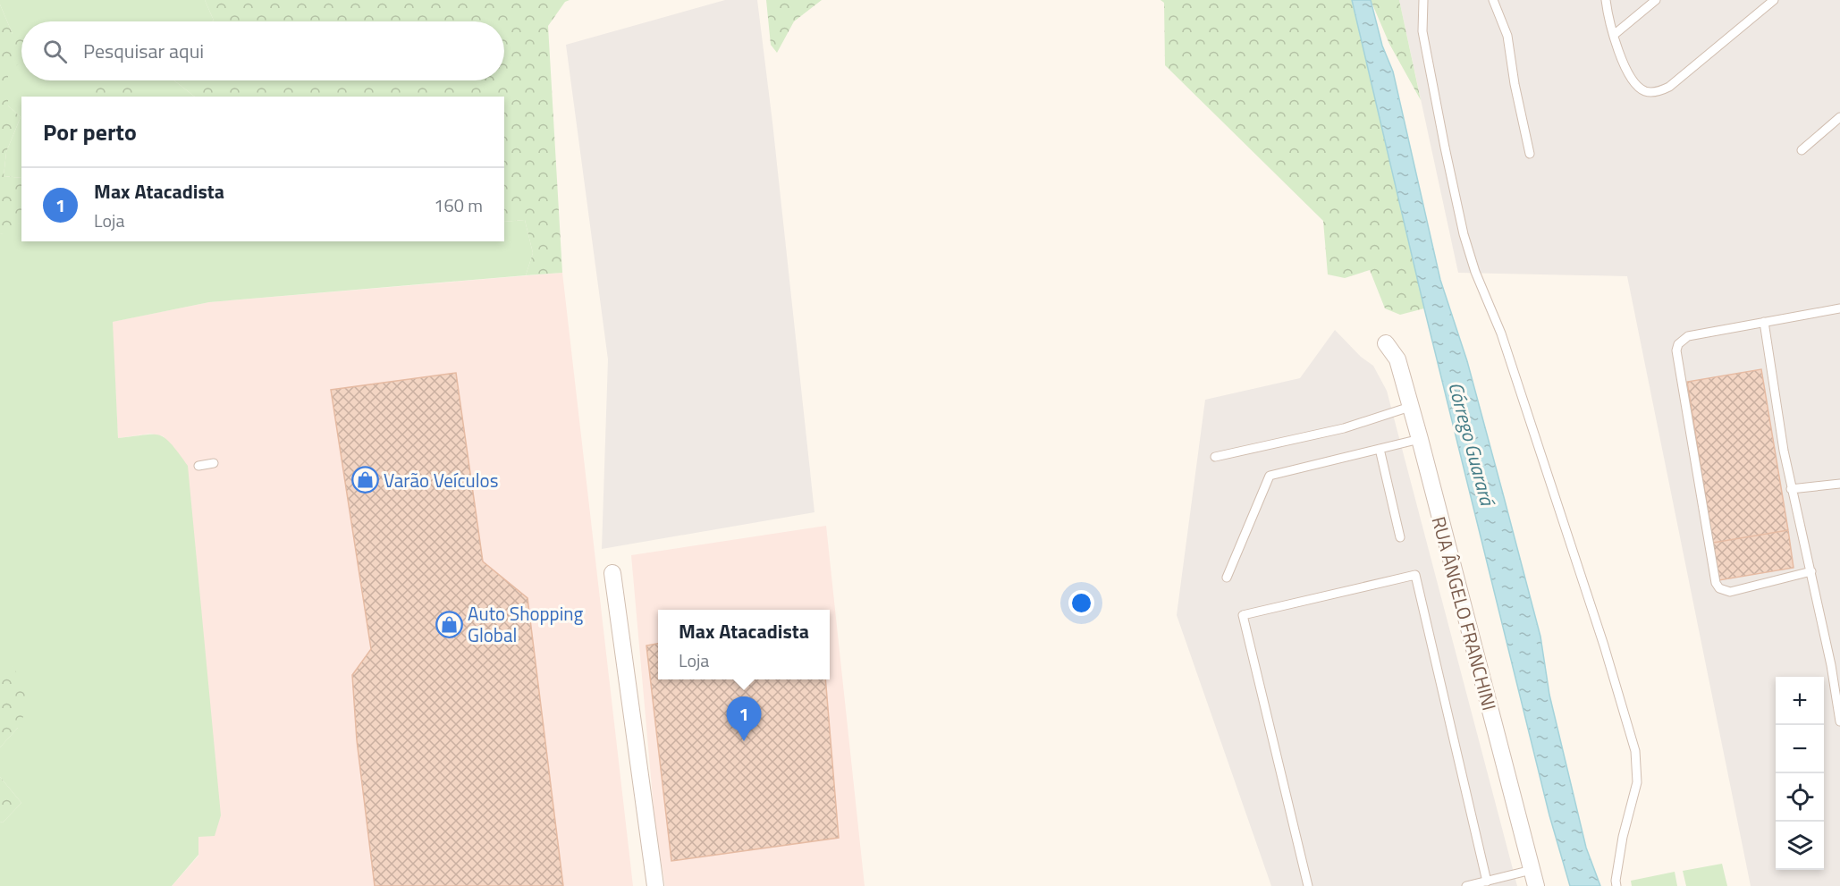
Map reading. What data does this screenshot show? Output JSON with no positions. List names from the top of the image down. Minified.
{"streets":{"street":["RUA ÂNGELO FRANCHINI"]},"water":["Córrego Guarará"],"places":{"shop":["Varão Veículos","Auto Shopping Global"]},"page":{"search":"Pesquisar aqui","heading":"Por perto","list":[{"mark":"1","name":"Max Atacadista","note":"Loja","value":"160 m"}],"popup":["Max Atacadista","Loja"],"map_buttons":["+","−"],"pins":"1"}}
